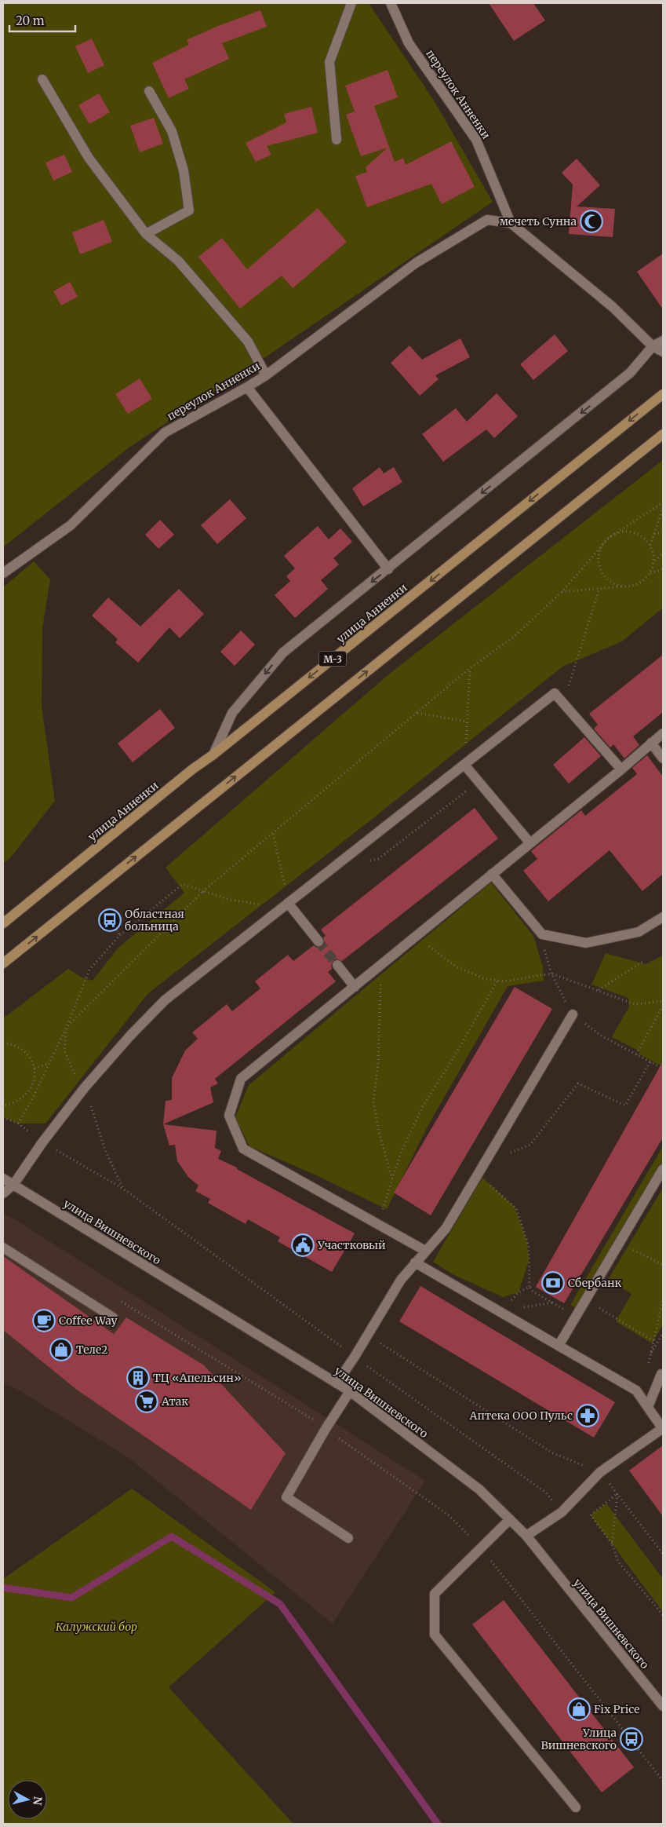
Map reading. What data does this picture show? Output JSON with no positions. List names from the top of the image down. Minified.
{"streets":{"main road":["улица Анненки","М-3"],"street":["переулок Анненки","улица Вишневского"]},"parks":["Калужский бор"],"places":{"mosque":["мечеть Сунна"],"bus stop":["Областная больница","Улица Вишневского"],"public building":["Участковый"],"bank":["Сбербанк"],"cafe":["Coffee Way"],"shop":["Теле2","Fix Price"],"building":["ТЦ «Апельсин»"],"supermarket":["Атак"],"pharmacy":["Аптека ООО Пульс"]},"scale_bar":"20 m","north":"right"}
